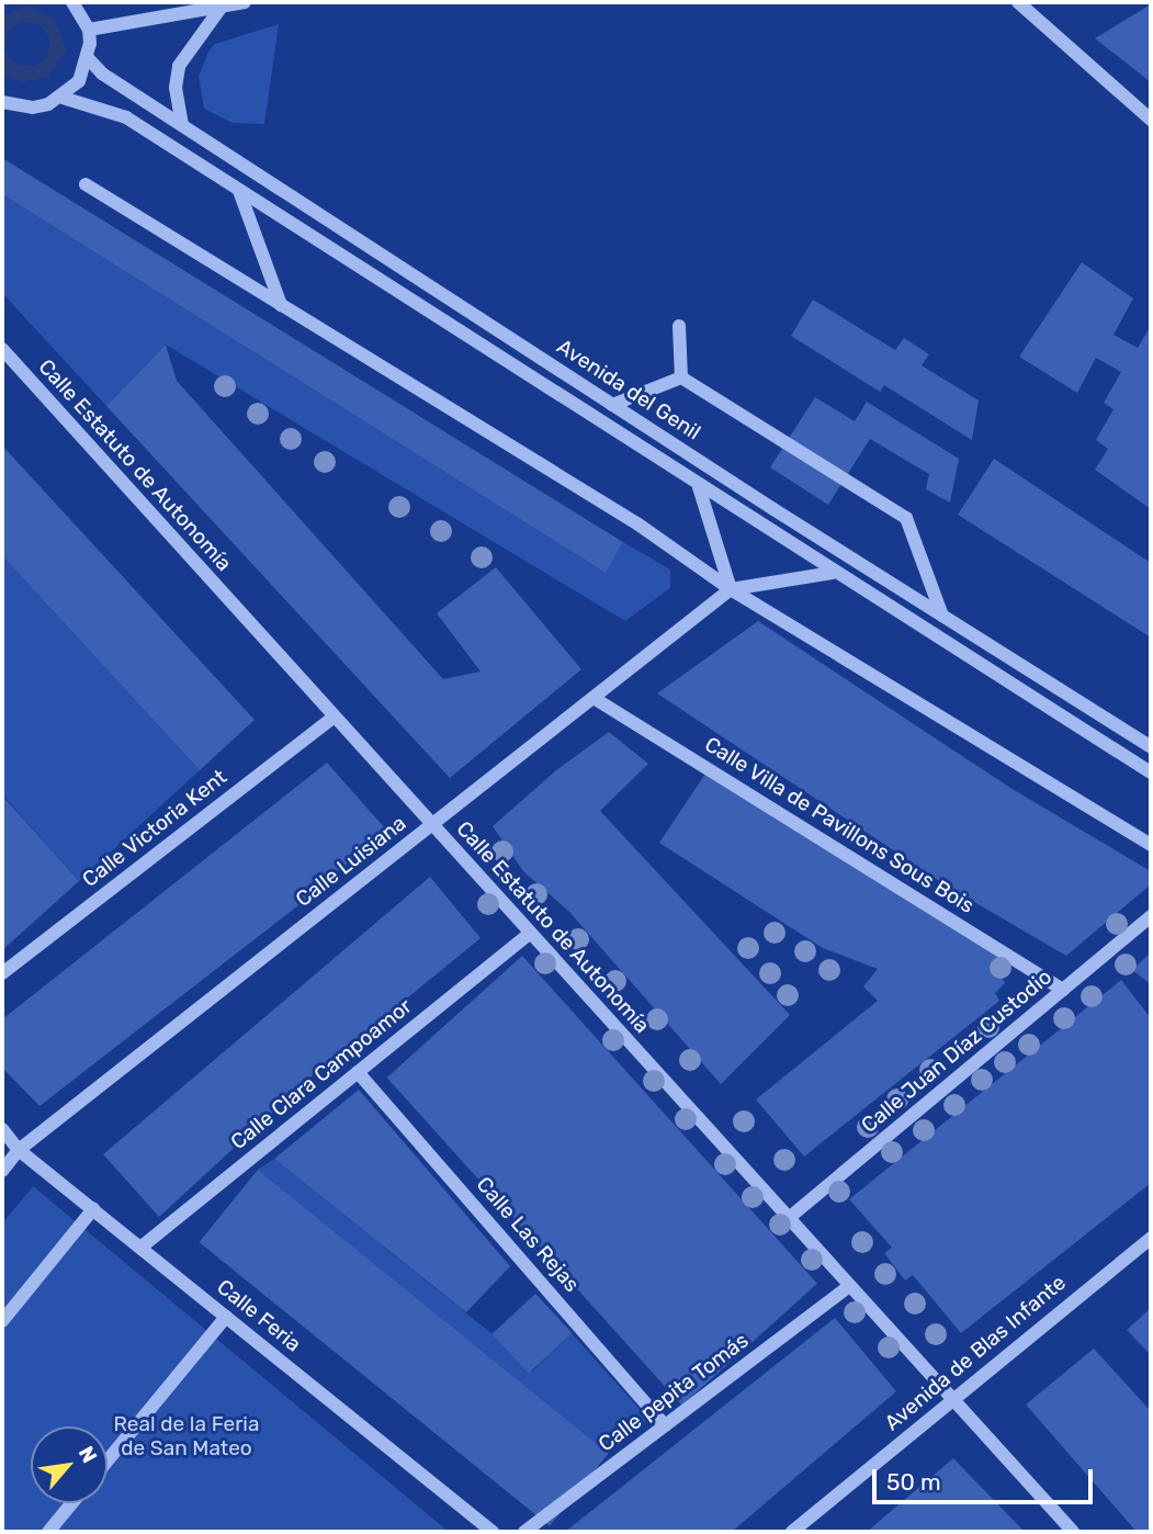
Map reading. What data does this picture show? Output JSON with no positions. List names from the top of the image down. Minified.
{"streets":{"street":["Avenida del Genil","Calle Estatuto de Autonomía","Calle Villa de Pavillons Sous Bois","Calle Victoria Kent","Calle Luisiana","Calle Juan Díaz Custodio","Calle Clara Campoamor","Calle Las Rejas","Calle Feria","Avenida de Blas Infante","Calle pepita Tomás"]},"crossings":[["Avenida del Genil","Calle Luisiana"],["Calle Estatuto de Autonomía","Calle Victoria Kent"],["Calle Estatuto de Autonomía","Calle Luisiana"],["Calle Estatuto de Autonomía","Calle Juan Díaz Custodio"],["Calle Estatuto de Autonomía","Calle Clara Campoamor"],["Calle Estatuto de Autonomía","Avenida de Blas Infante"],["Calle Estatuto de Autonomía","Calle pepita Tomás"],["Calle Villa de Pavillons Sous Bois","Calle Luisiana"],["Calle Villa de Pavillons Sous Bois","Calle Juan Díaz Custodio"],["Calle Luisiana","Calle Feria"],["Calle Clara Campoamor","Calle Las Rejas"],["Calle Clara Campoamor","Calle Feria"],["Calle Las Rejas","Calle pepita Tomás"]],"parks":["Real de la Feria de San Mateo"],"scale_bar":"50 m","north":"top right"}
